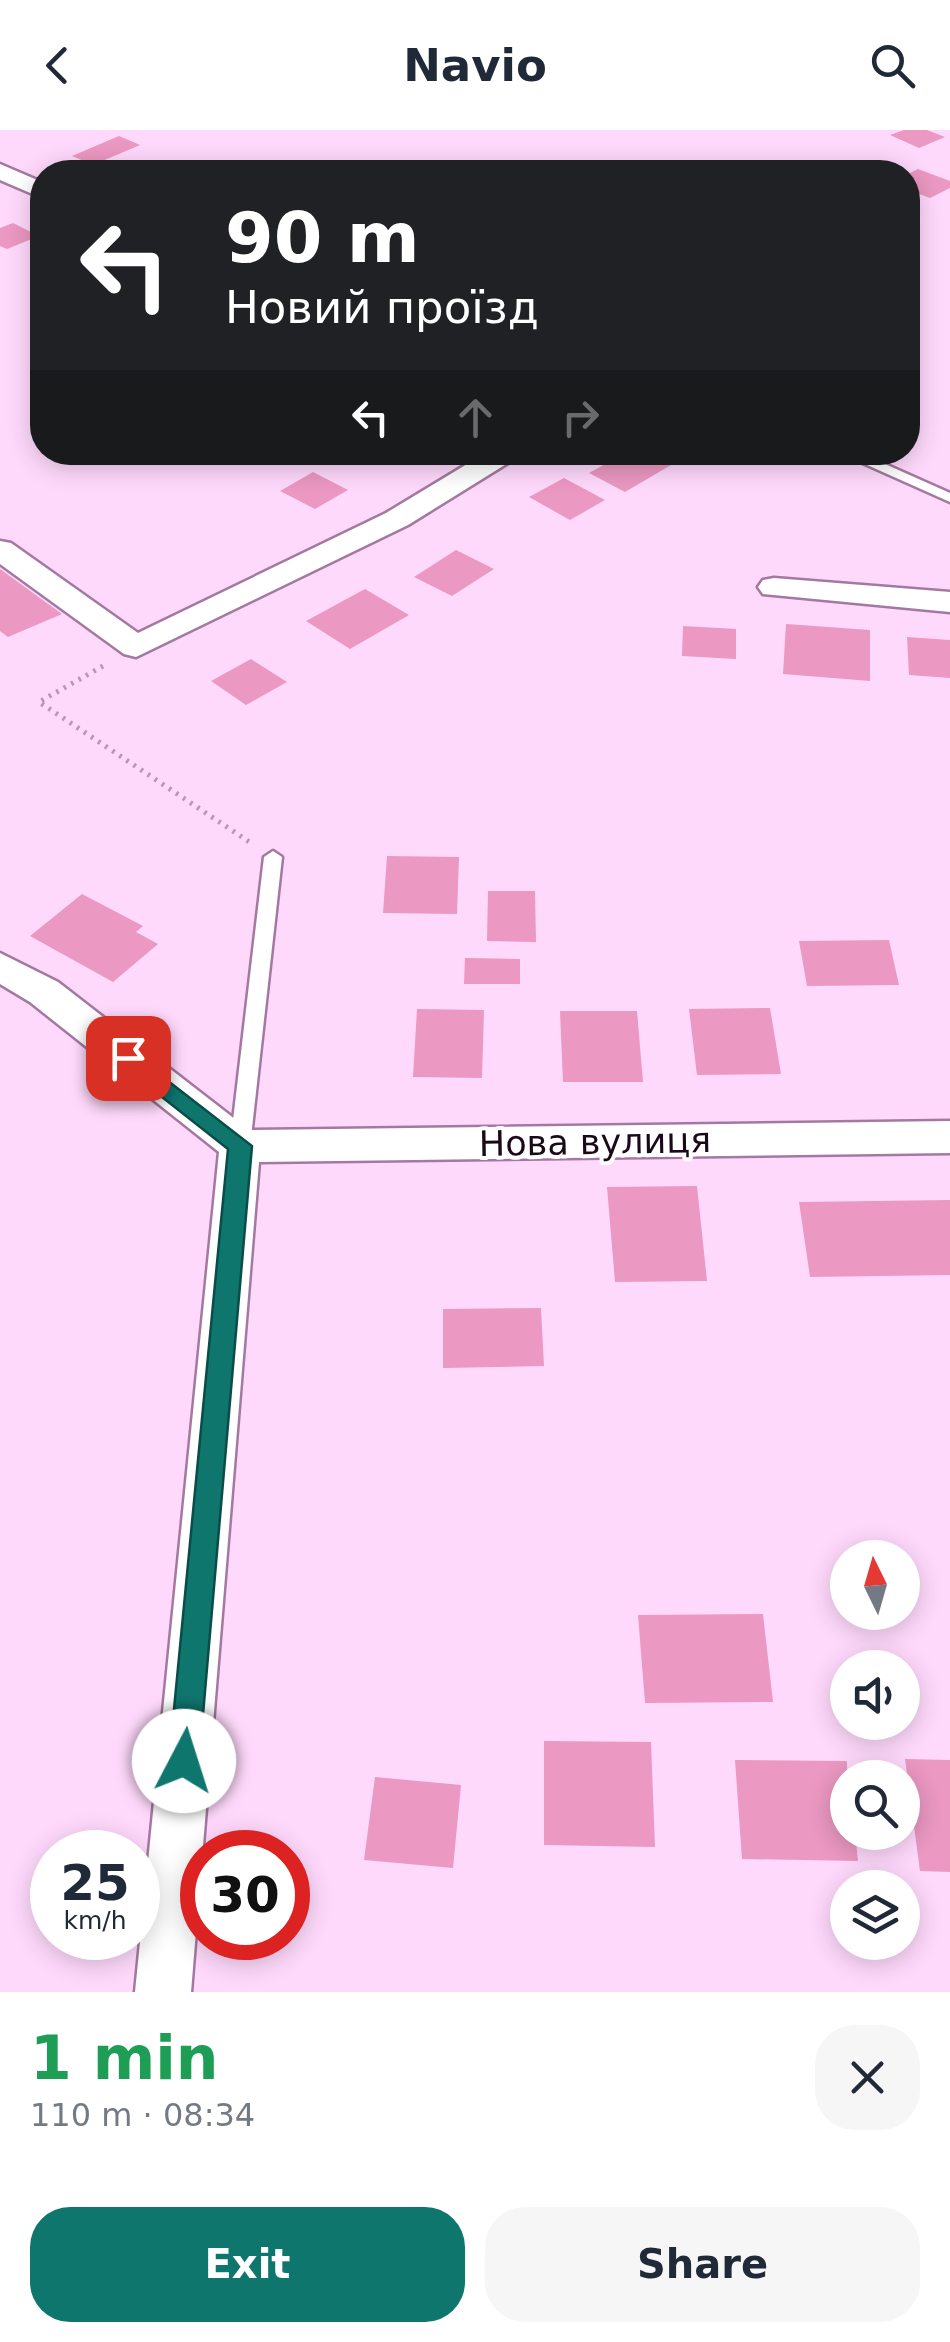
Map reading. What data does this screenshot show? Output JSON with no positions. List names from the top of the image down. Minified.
{"streets":{"street":["Нова вулиця"]},"north":"top","page":{"header":"Navio","turn":["90 m","Новий проїзд"],"speed":"25 km/h","limit":"30","heading":["1 min","110 m · 08:34"],"buttons":["Exit","Share"]}}
